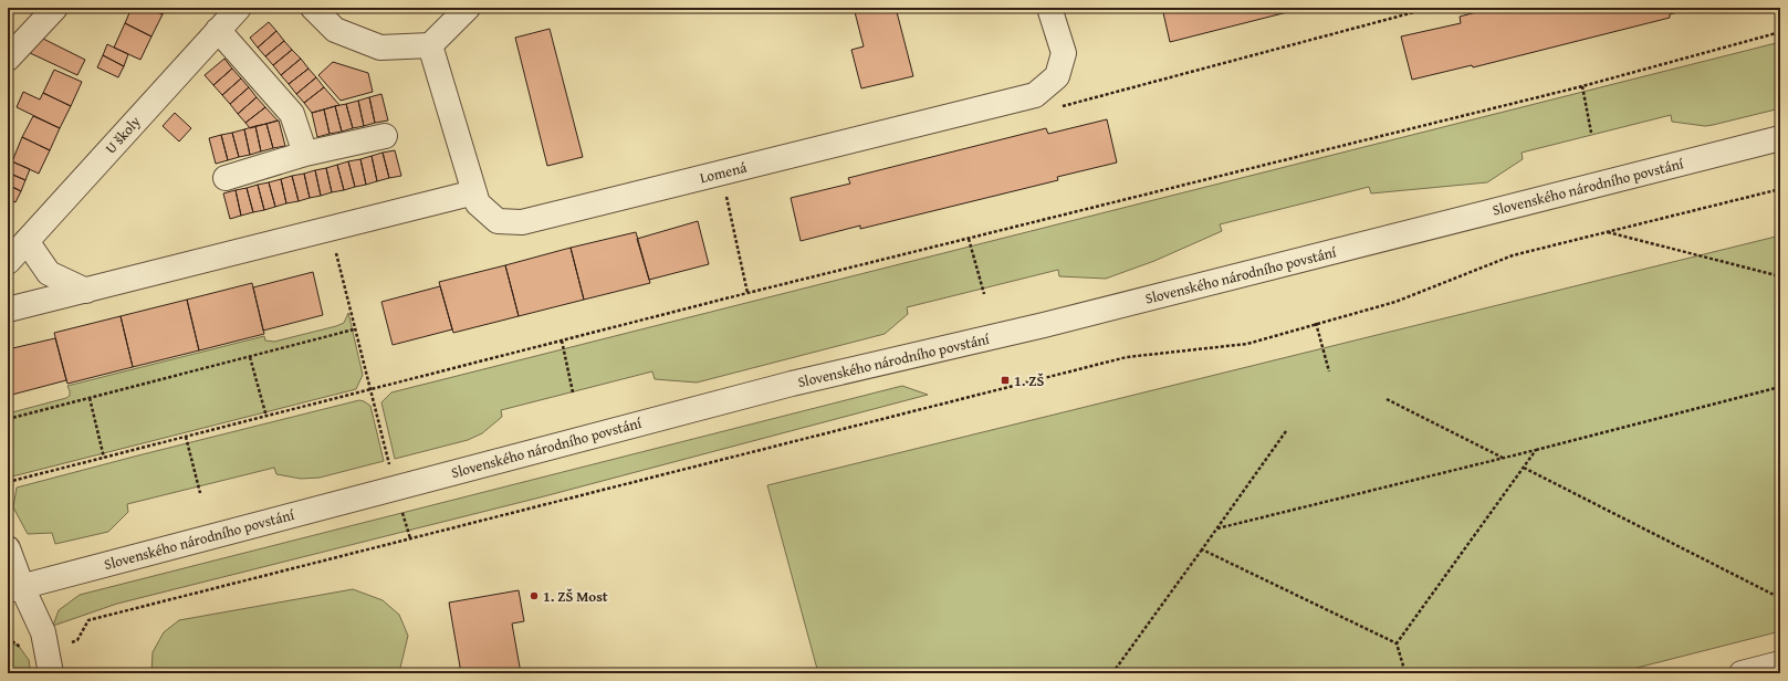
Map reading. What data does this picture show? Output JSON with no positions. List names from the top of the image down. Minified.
{"streets":{"street":["U školy","Lomená","Slovenského národního povstání"]},"places":{"transit":["1. ZŠ"],"other":["1. ZŠ Most"]}}
